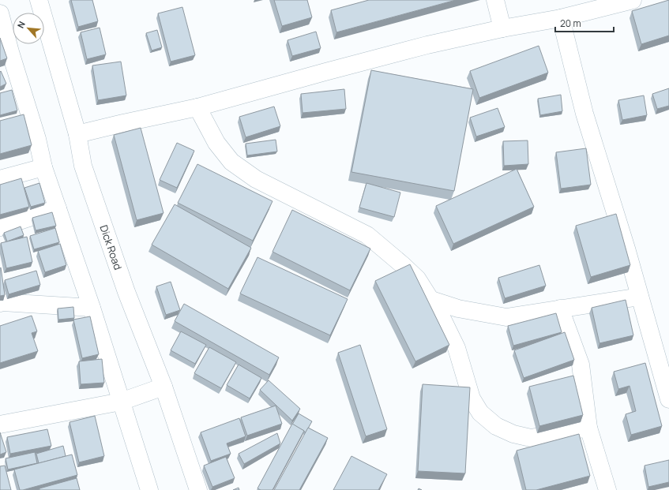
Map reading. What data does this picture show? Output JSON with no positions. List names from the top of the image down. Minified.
{"streets":{"street":["Dick Road"]},"scale_bar":"20 m","north":"top left"}
